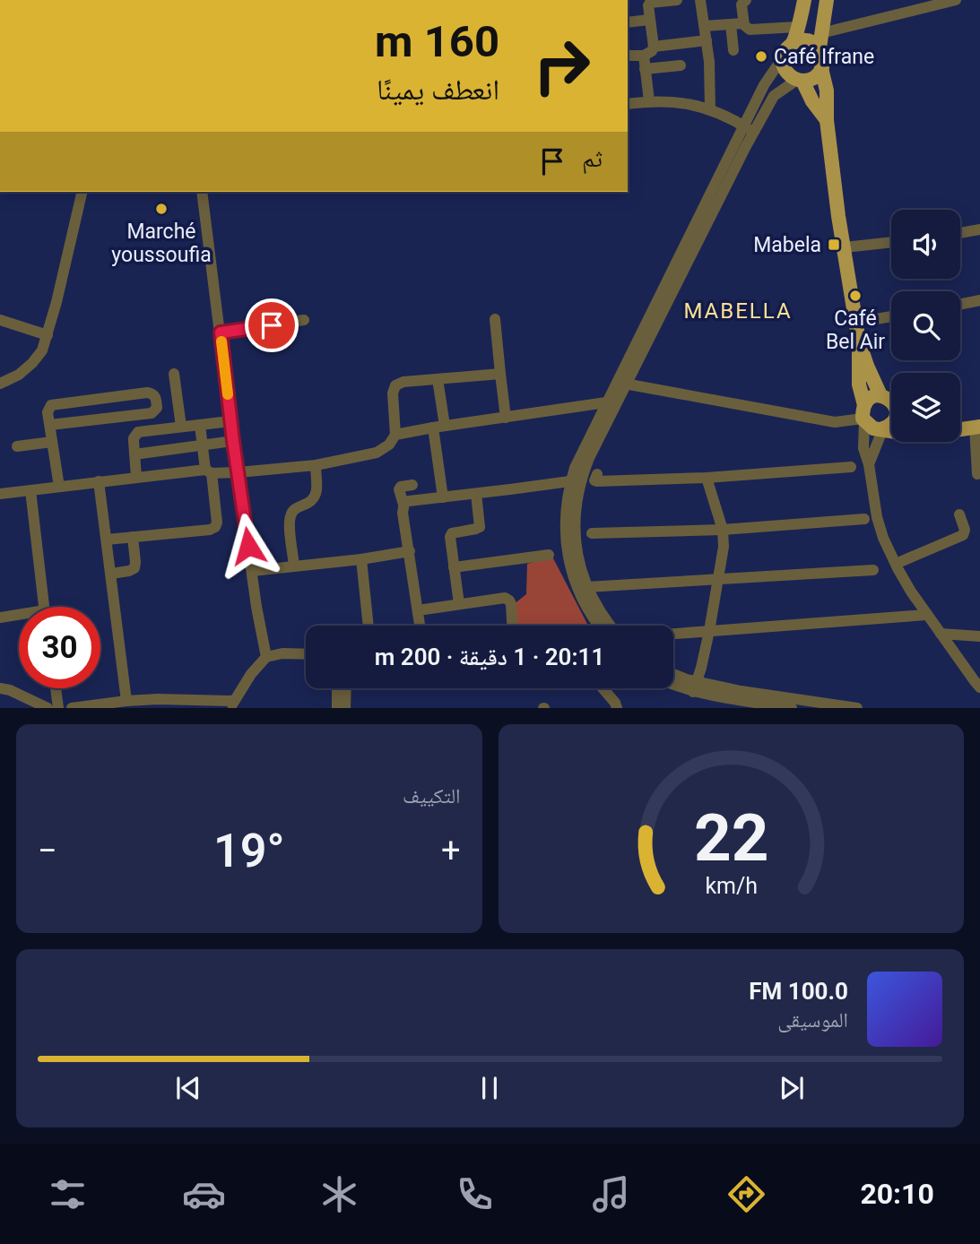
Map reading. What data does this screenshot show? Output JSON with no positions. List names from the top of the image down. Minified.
{"districts":["MABELLA"],"places":{"other":["Café Ifrane","Marché youssoufia","Café Bel Air"],"transit":["Mabela"]},"page":{"turn":["160 m","انعطف يمينًا"],"then":"ثم","limit":"30","trip":"20:11 · 1 دقيقة · 200 m","tile":"التكييف","heat":["−","19°","+"],"song":["100.0 FM","الموسيقى"],"tabs":"20:10","gauge":["22","km/h"]}}
